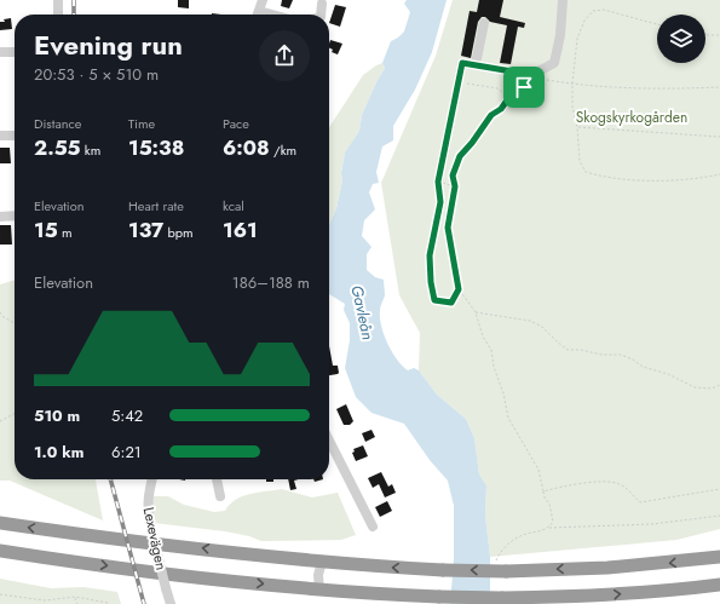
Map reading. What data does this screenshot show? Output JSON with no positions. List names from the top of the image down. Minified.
{"streets":{"street":["Lexevägen"]},"water":["Gavleån"],"parks":["Skogskyrkogården"],"page":{"heading":["Evening run","20:53 · 5 × 510 m"],"stats":[["Distance","2.55 km"],["Time","15:38"],["Pace","6:08 /km"],["Elevation","15 m"],["Heart rate","137 bpm"],["kcal","161"]],"chart":["Elevation","186–188 m"],"list":[{"name":"510 m","note":"5:42"},{"name":"1.0 km","note":"6:21"}]}}
